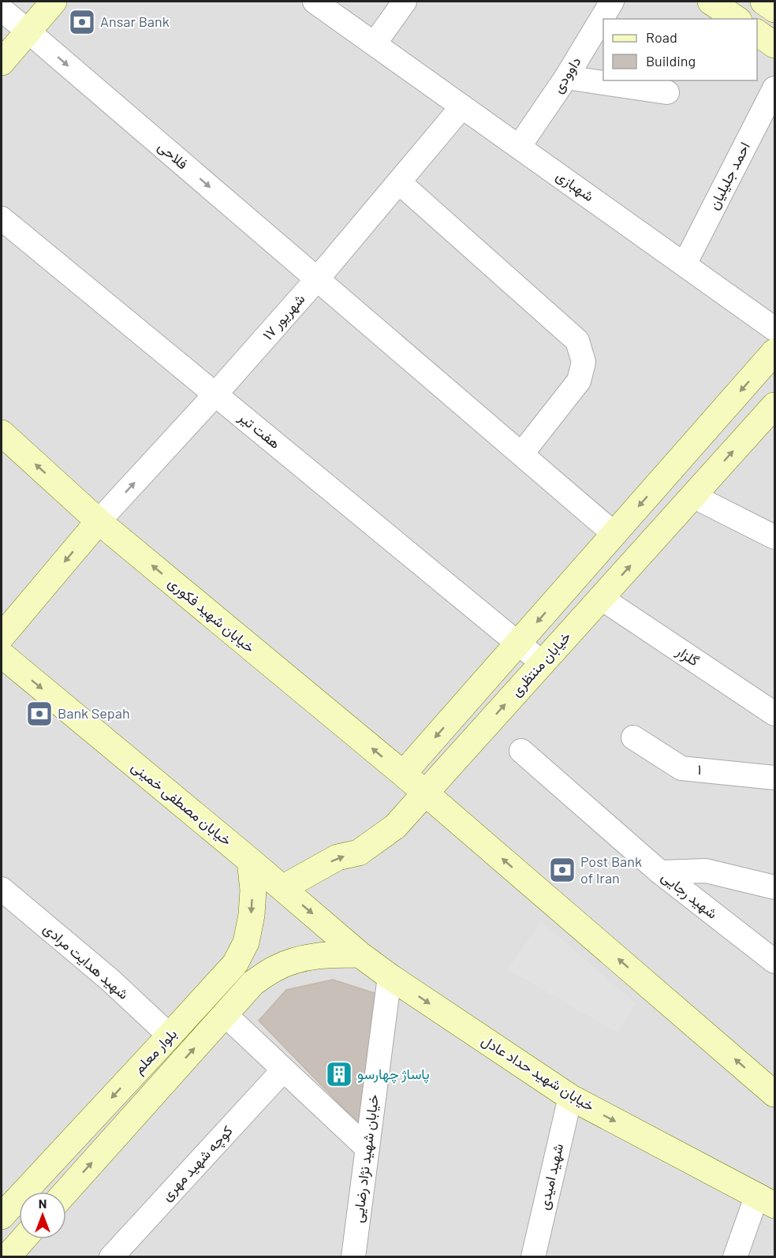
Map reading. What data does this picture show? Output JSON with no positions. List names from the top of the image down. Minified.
{"streets":{"main road":["خیابان شهید فکوری","خیابان منتظری","خیابان مصطفی خمینی","بلوار معلم","خیابان شهید حداد عادل"],"street":["داوودی","فلاحی","احمد جلیلیان","شهبازی","۱۷ شهریور","هفت تیر","گلزار","۱","شهید رجایی","شهید هدایت مرادی","خیابان شهید نژاد رضایی","کوچه شهید مهری","شهید امیدی"]},"crossings":[["داوودی","شهبازی"],["فلاحی","۱۷ شهریور"],["احمد جلیلیان","شهبازی"],["شهبازی","۱۷ شهریور"],["۱۷ شهریور","هفت تیر"],["۱۷ شهریور","خیابان شهید فکوری"],["هفت تیر","خیابان منتظری"],["خیابان شهید فکوری","خیابان منتظری"],["گلزار","خیابان منتظری"],["خیابان منتظری","خیابان مصطفی خمینی"],["خیابان مصطفی خمینی","بلوار معلم"],["خیابان مصطفی خمینی","خیابان شهید حداد عادل"],["شهید هدایت مرادی","بلوار معلم"],["بلوار معلم","خیابان شهید حداد عادل"],["خیابان شهید حداد عادل","خیابان شهید نژاد رضایی"],["خیابان شهید حداد عادل","شهید امیدی"]],"one_way":["فلاحی","خیابان شهید فکوری","خیابان مصطفی خمینی"],"places":{"bank":["Ansar Bank","Bank Sepah","Post Bank of Iran"],"building":["پاساژ چهارسو"]},"legend":["Road","Building"],"north":"top"}
